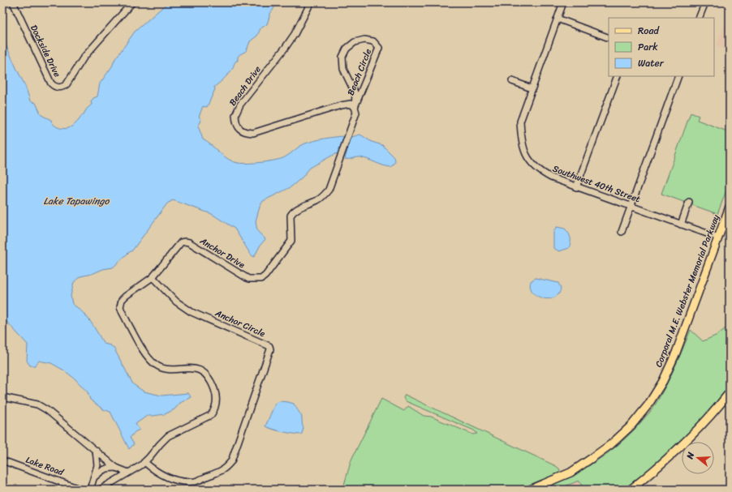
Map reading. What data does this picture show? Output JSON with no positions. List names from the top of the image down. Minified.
{"streets":{"main road":["Corporal M.E. Webster Memorial Parkway"],"street":["Dockside Drive","Beach Circle","Beach Drive","Southwest 40th Street","Anchor Drive","Anchor Circle","Lake Road"]},"crossings":[["Beach Circle","Beach Drive"],["Beach Circle","Anchor Drive"],["Beach Drive","Anchor Drive"],["Southwest 40th Street","Corporal M.E. Webster Memorial Parkway"],["Anchor Drive","Anchor Circle"]],"water":["Lake Tapawingo"],"legend":["Road","Park","Water"],"north":"left"}
